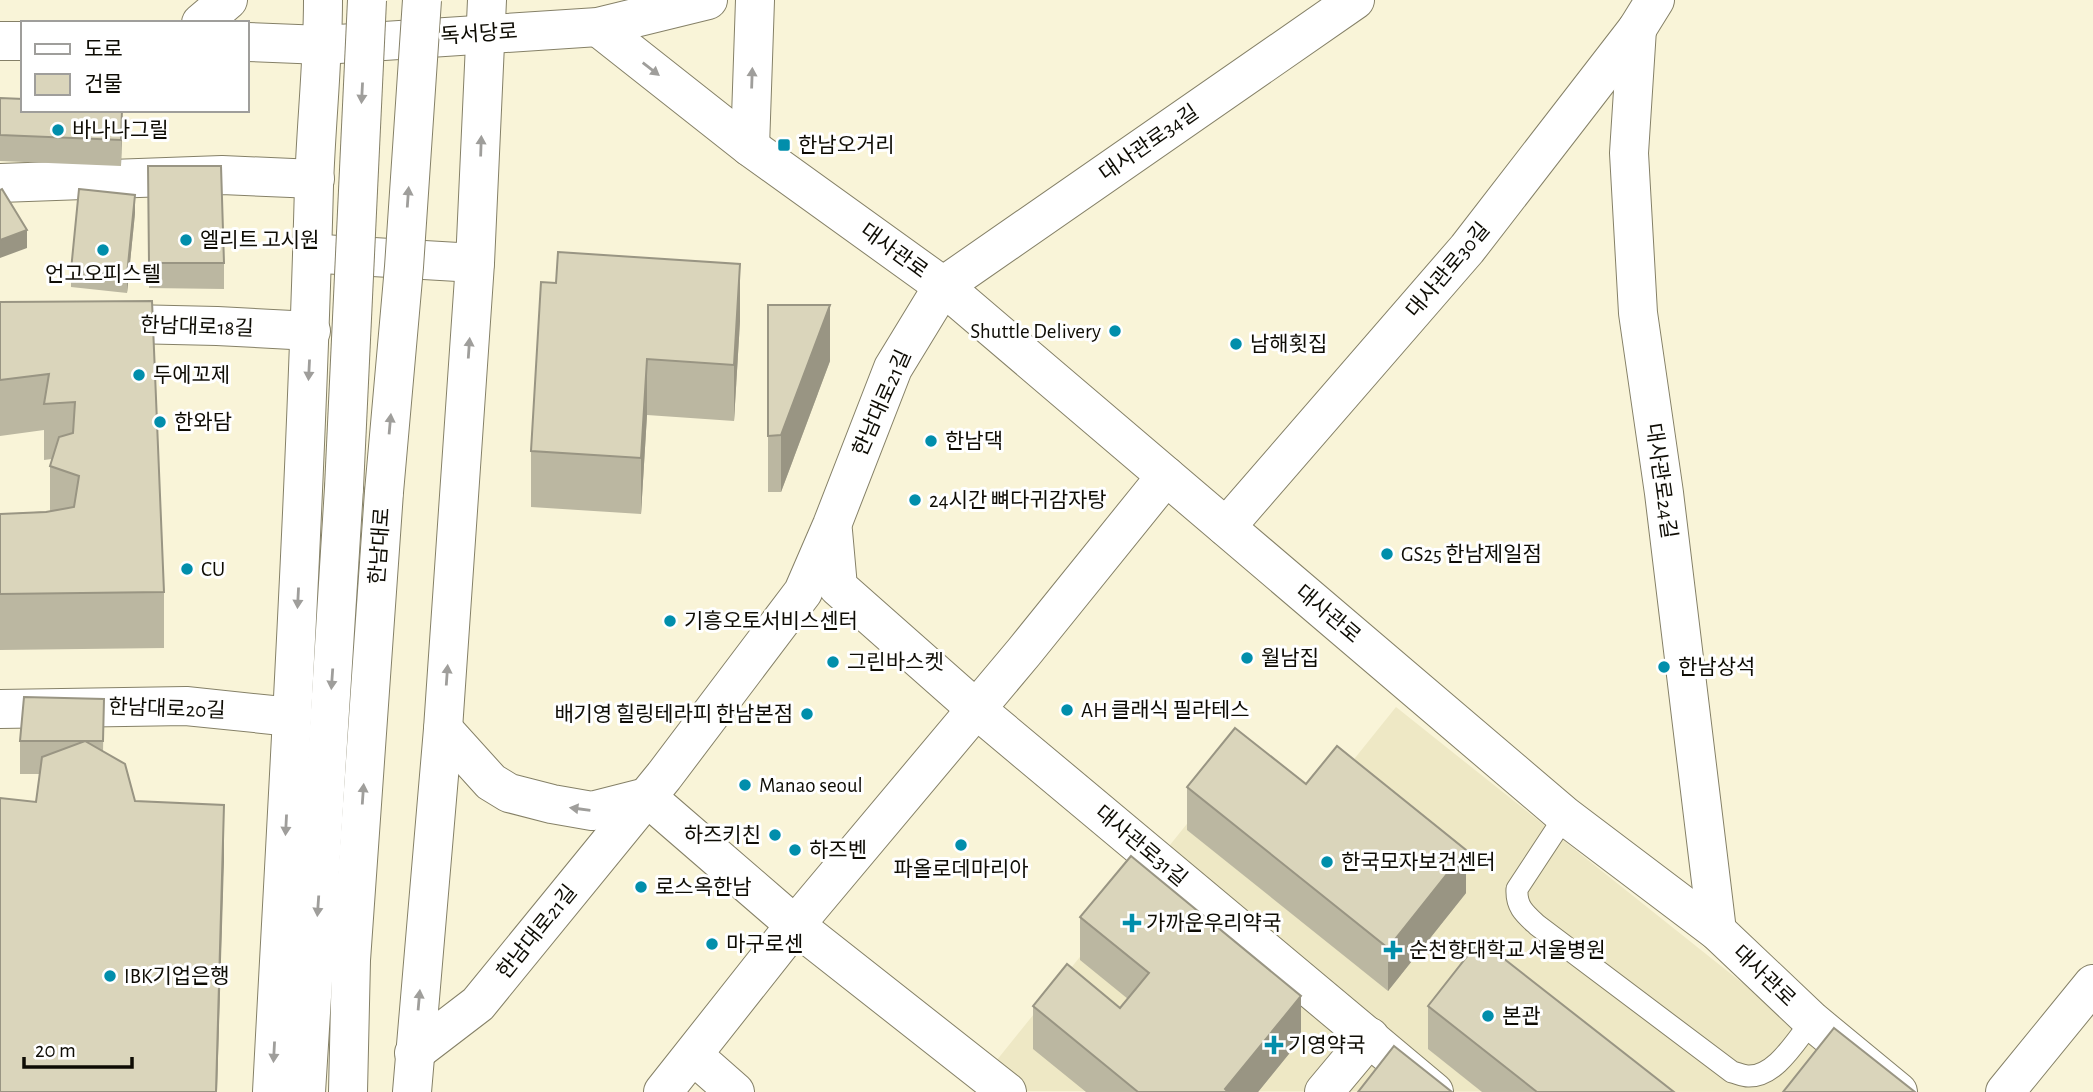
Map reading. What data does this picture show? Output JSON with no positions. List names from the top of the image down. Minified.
{"streets":{"street":["독서당로","대사관로34길","대사관로","대사관로30길","한남대로18길","한남대로21길","대사관로24길","한남대로","한남대로20길","대사관로31길"]},"crossings":[["독서당로","대사관로"],["대사관로34길","대사관로"],["대사관로34길","한남대로21길"],["대사관로","대사관로30길"],["대사관로","한남대로21길"],["대사관로","대사관로24길"],["대사관로30길","대사관로24길"],["한남대로21길","대사관로31길"]],"places":{"other":["바나나그릴","엘리트 고시원","언고오피스텔","Shuttle Delivery","남해횟집","두에꼬제","한와담","한남댁","24시간 뼈다귀감자탕","GS25 한남제일점","CU","기흥오토서비스센터","월남집","그린바스켓","한남상석","AH 클래식 필라테스","배기영 힐링테라피 한남본점","Manao seoul","하즈키친","파올로데마리아","하즈벤","한국모자보건센터","로스옥한남","마구로센","IBK기업은행","본관"],"transit":["한남오거리"],"health":["가까운우리약국","순천향대학교 서울병원","기영약국"]},"legend":["도로","건물"],"scale_bar":"20 m"}
